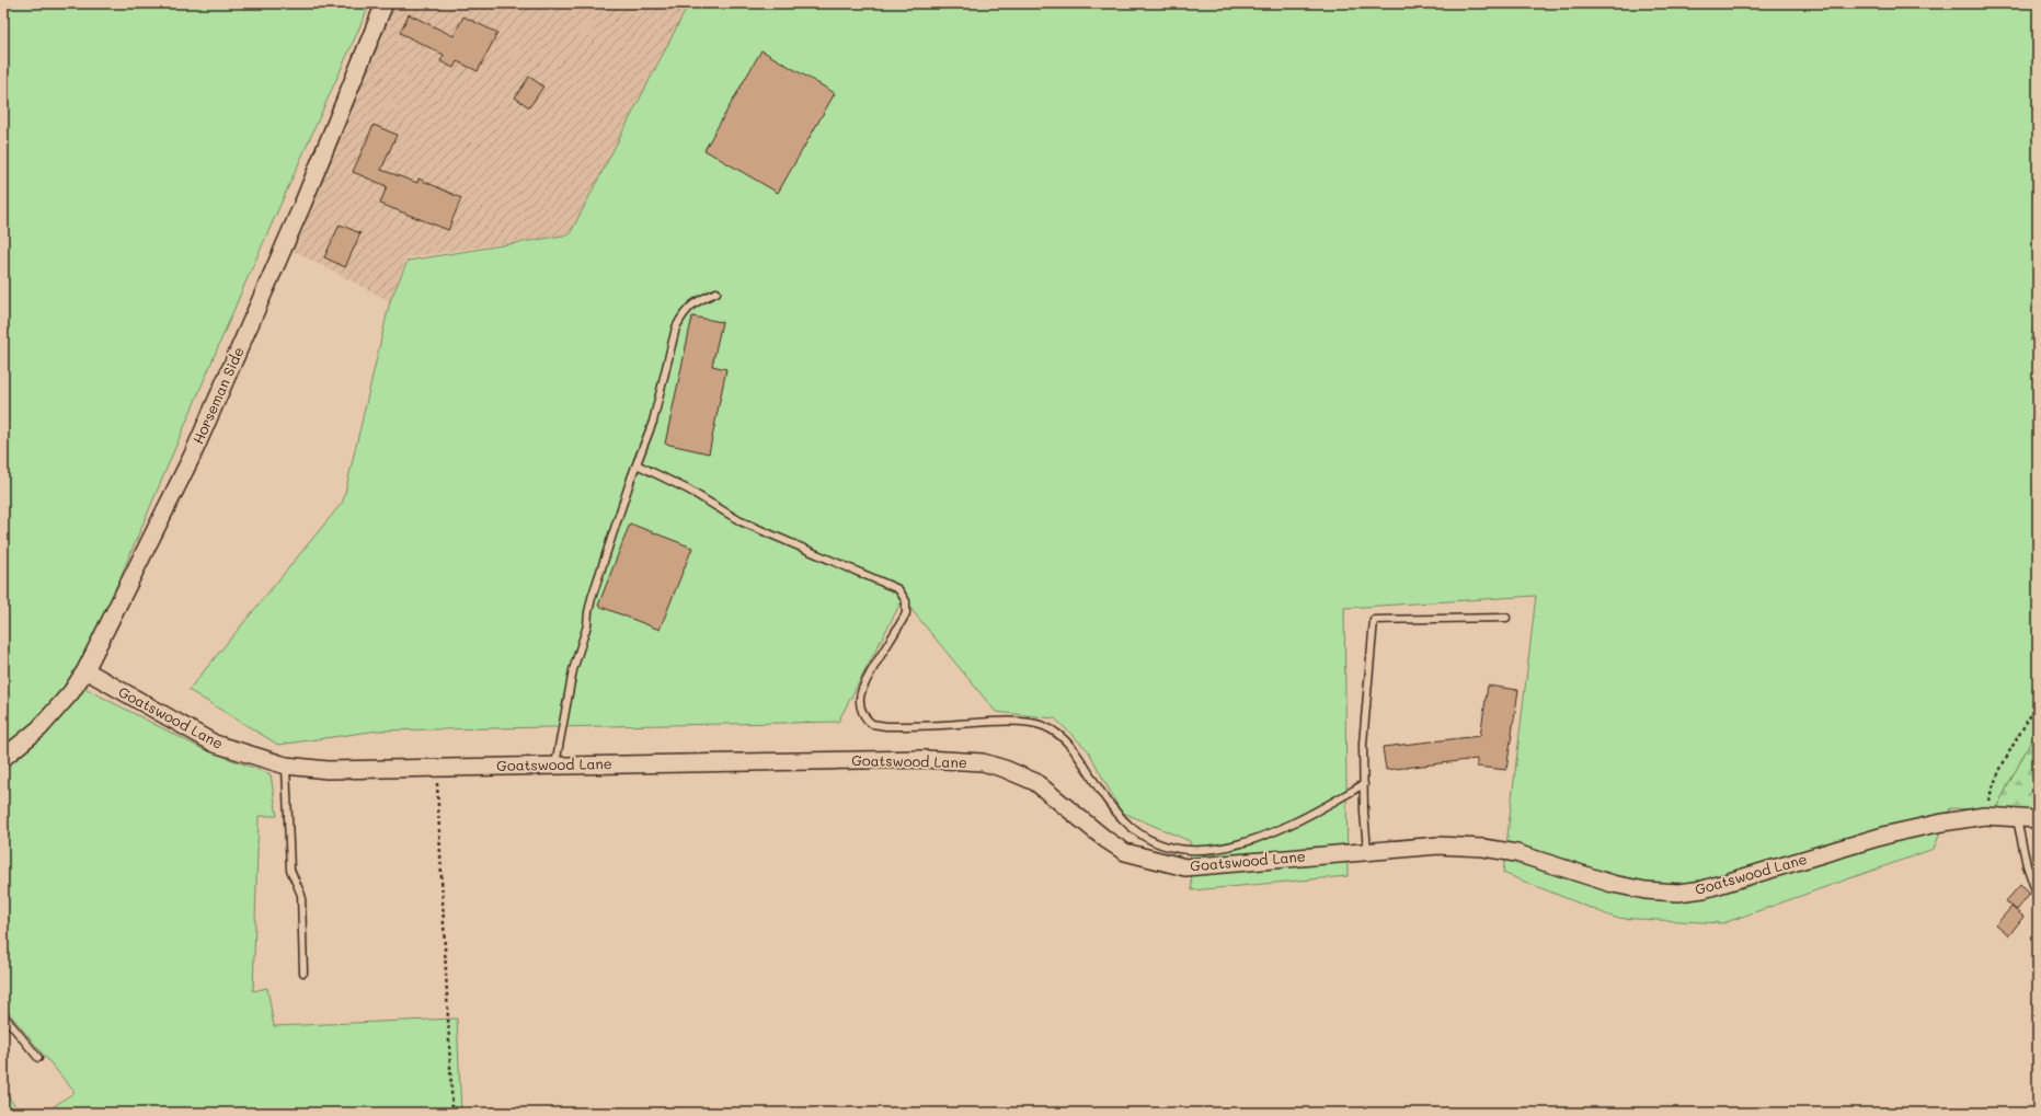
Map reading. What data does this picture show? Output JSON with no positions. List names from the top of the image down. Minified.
{"streets":{"street":["Horseman Side","Goatswood Lane"]},"crossings":[["Horseman Side","Goatswood Lane"]]}
